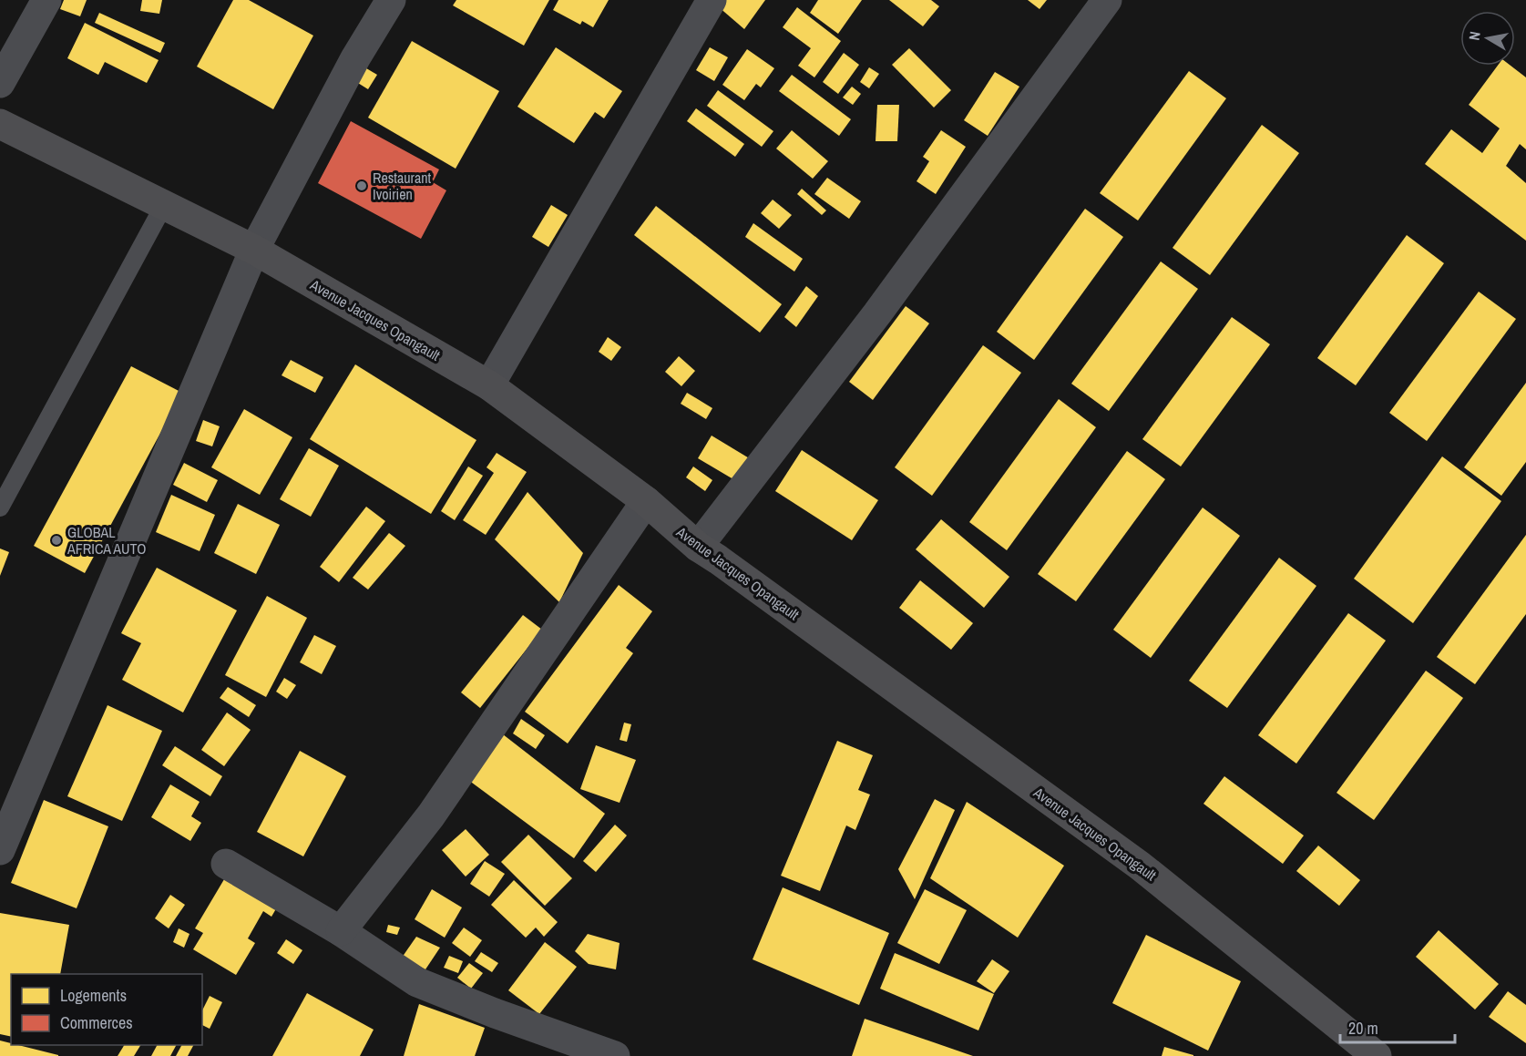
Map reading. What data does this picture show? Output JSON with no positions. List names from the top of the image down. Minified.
{"streets":{"highway":["Avenue Jacques Opangault"]},"places":["Restaurant Ivoirien","GLOBAL AFRICA AUTO"],"legend":["Logements","Commerces"],"scale_bar":"20 m","north":"left"}
